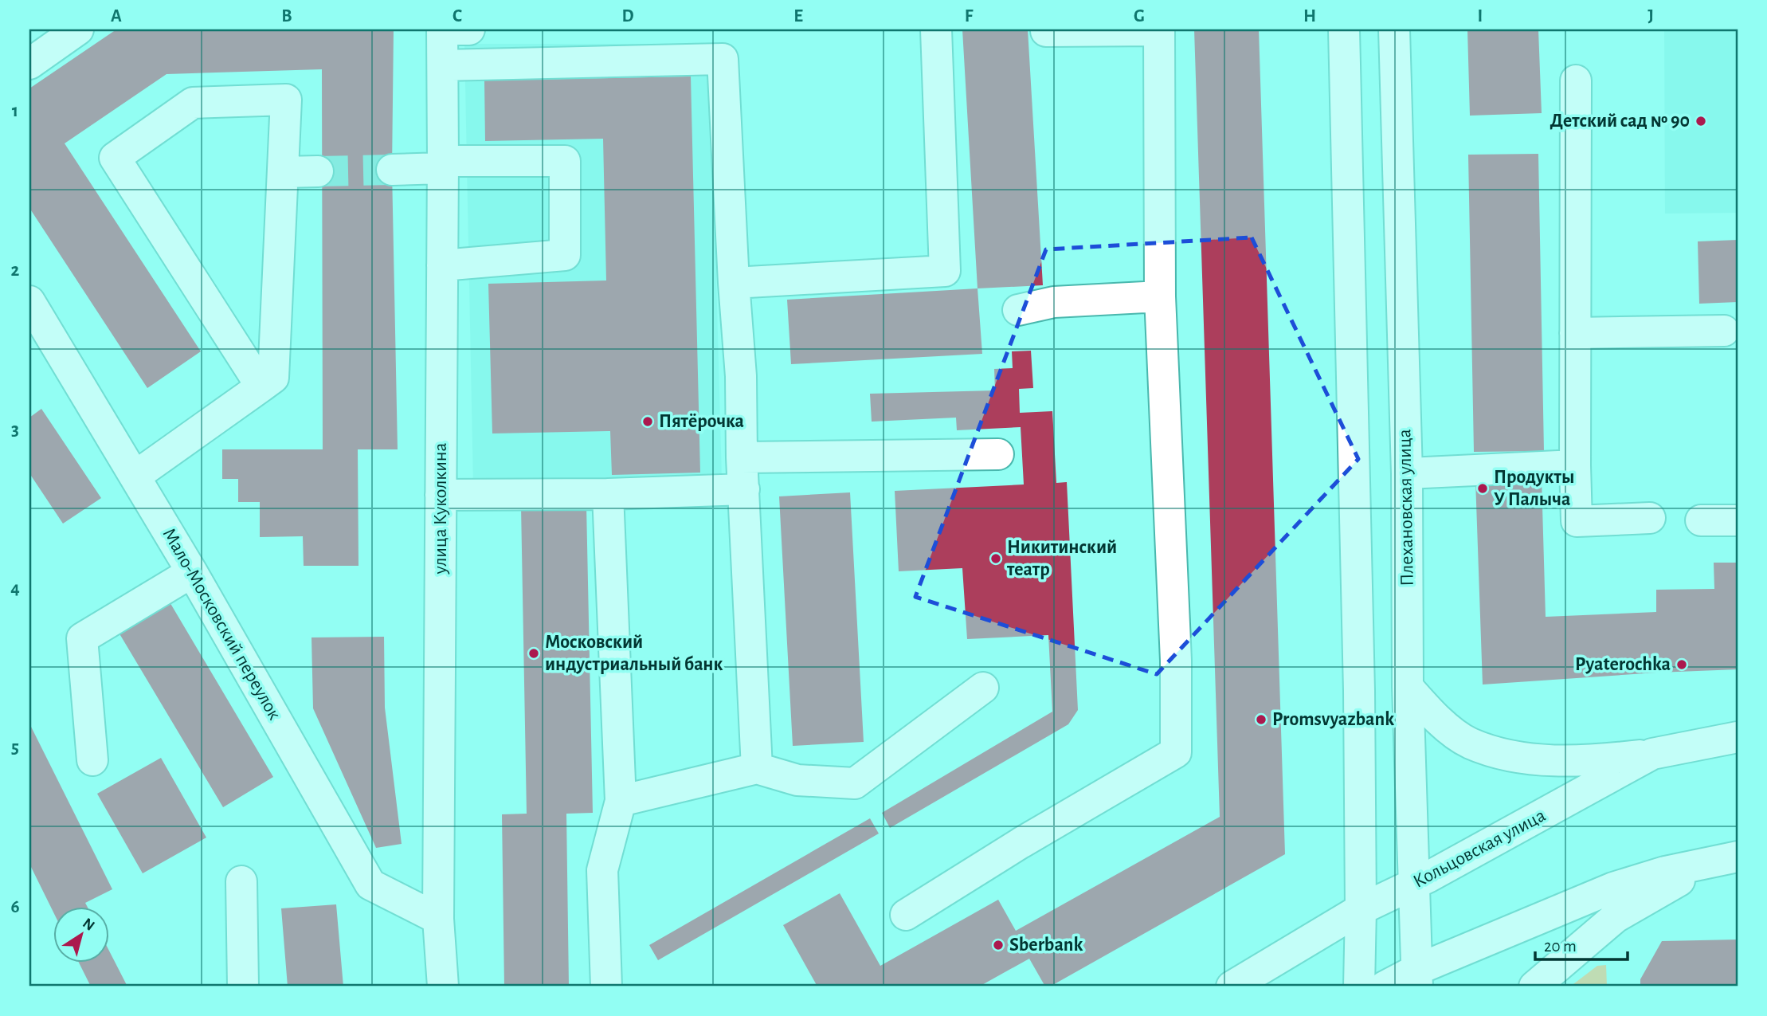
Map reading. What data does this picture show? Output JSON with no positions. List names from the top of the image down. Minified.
{"streets":{"main road":["Плехановская улица","улица Куколкина","Мало-Московский переулок","Кольцовская улица"]},"crossings":[["Плехановская улица","Кольцовская улица"],["улица Куколкина","Мало-Московский переулок"]],"places":["Детский сад № 90","Пятёрочка","Продукты У Палыча","Никитинский театр","Московский индустриальный банк","Pyaterochka","Promsvyazbank","Sberbank"],"scale_bar":"20 m","north":"top right","grid":{"columns":["A","B","C","D","E","F","G","H","I","J"],"rows":["1","2","3","4","5","6"]}}
